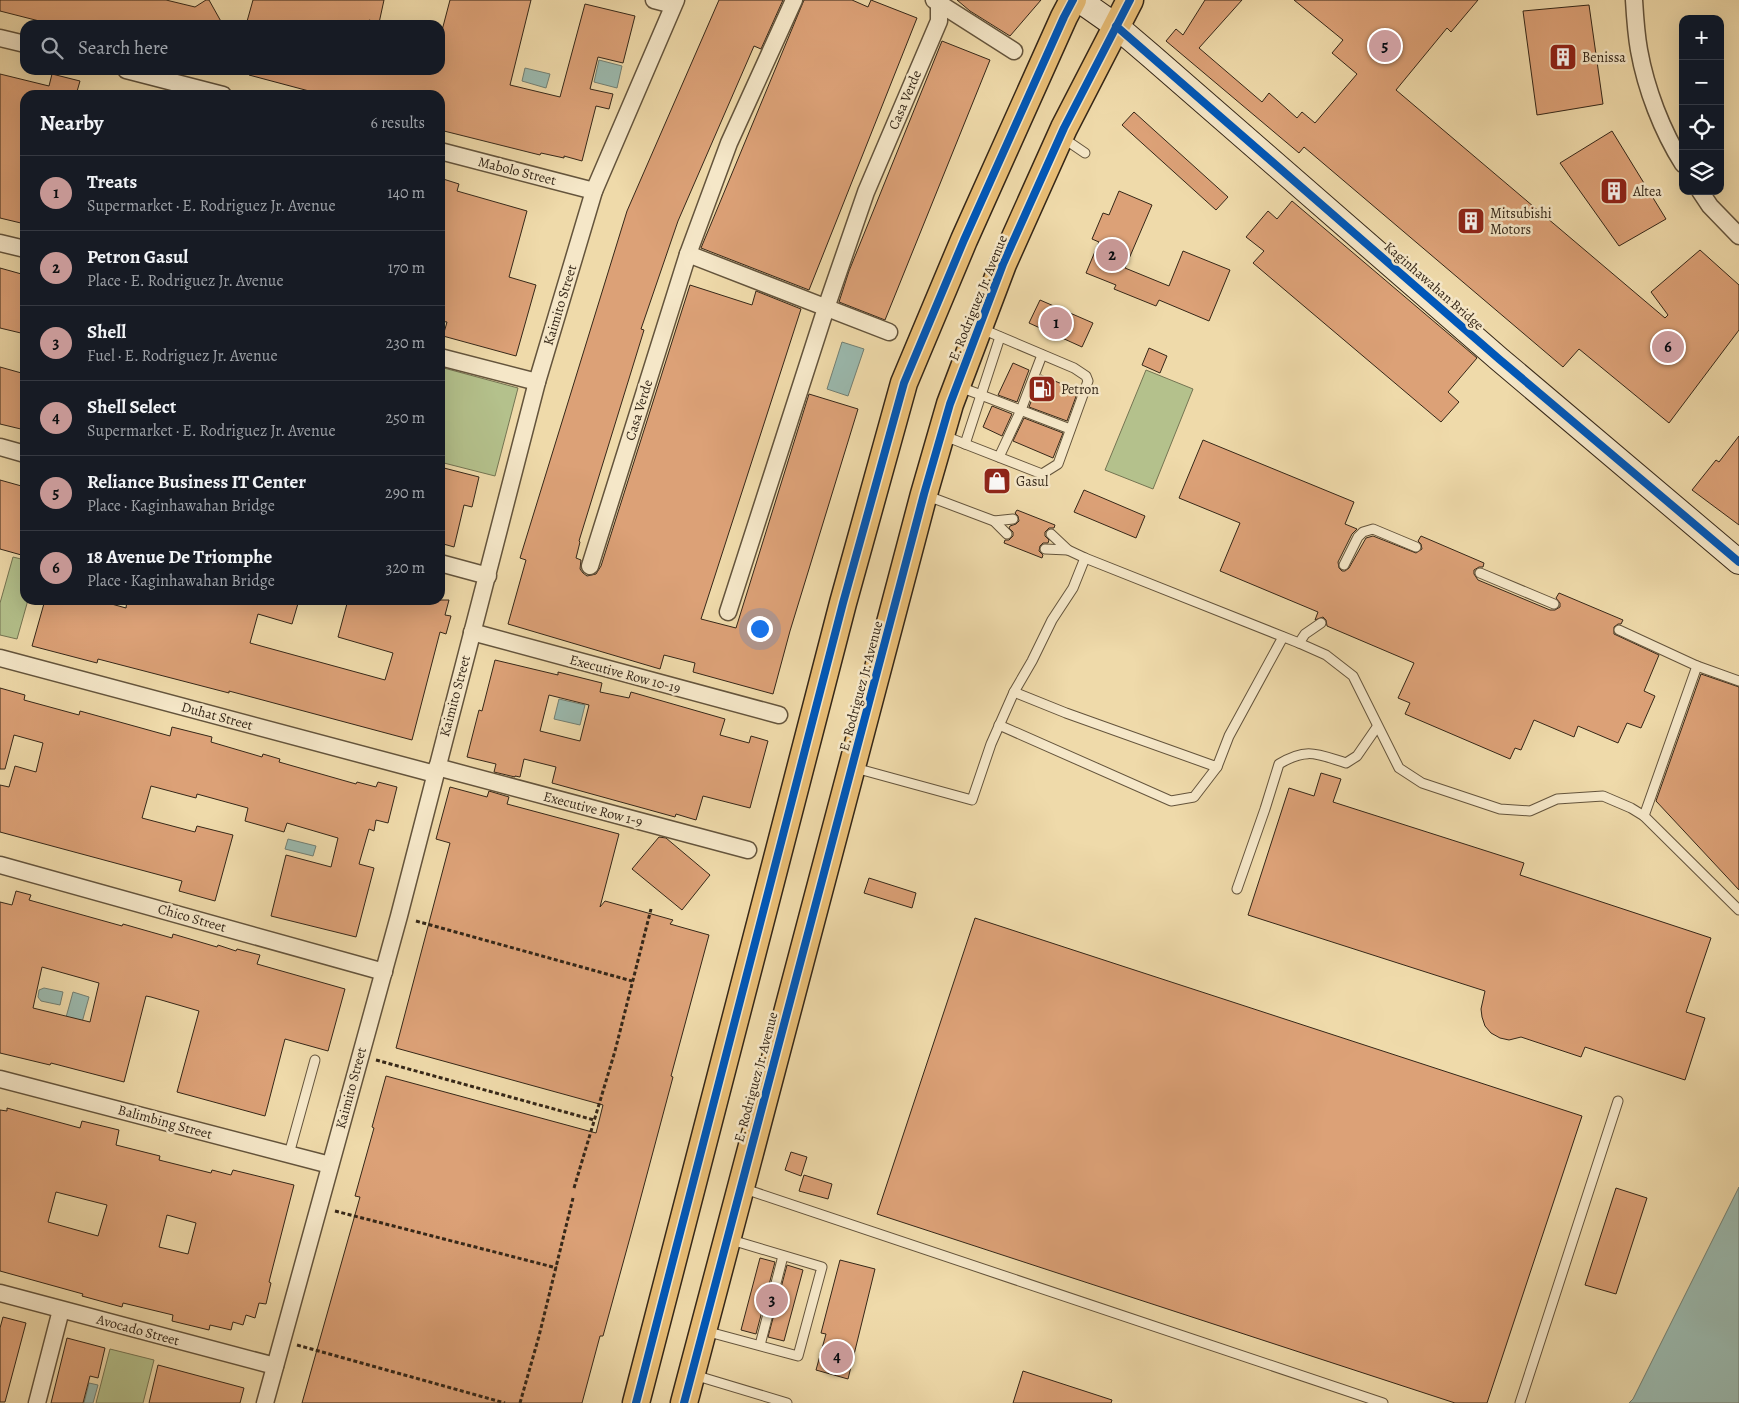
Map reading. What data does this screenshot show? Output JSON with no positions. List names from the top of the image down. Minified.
{"streets":{"main road":["Kaginhawahan Bridge","E. Rodriguez Jr. Avenue"],"street":["Casa Verde","Mabolo Street","Kaimito Street","Executive Row 10-19","Duhat Street","Executive Row 1-9","Chico Street","Balimbing Street","Avocado Street"]},"crossings":[["Mabolo Street","Kaimito Street"],["Kaginhawahan Bridge","E. Rodriguez Jr. Avenue"],["Kaimito Street","Executive Row 10-19"],["Kaimito Street","Duhat Street"],["Kaimito Street","Executive Row 1-9"],["Kaimito Street","Chico Street"],["Kaimito Street","Balimbing Street"],["Kaimito Street","Avocado Street"],["Duhat Street","Executive Row 1-9"]],"places":{"building":["Benissa","Altea","Mitsubishi Motors"],"fuel station":["Petron"],"shop":["Gasul"]},"page":{"map_buttons":["+","−"],"search":"Search here","pins":["5","2","1","6","3","4"],"heading":["Nearby","6 results"],"list":[{"mark":"1","name":"Treats","note":"Supermarket · E. Rodriguez Jr. Avenue","value":"140 m"},{"mark":"2","name":"Petron Gasul","note":"Place · E. Rodriguez Jr. Avenue","value":"170 m"},{"mark":"3","name":"Shell","note":"Fuel · E. Rodriguez Jr. Avenue","value":"230 m"},{"mark":"4","name":"Shell Select","note":"Supermarket · E. Rodriguez Jr. Avenue","value":"250 m"},{"mark":"5","name":"Reliance Business IT Center","note":"Place · Kaginhawahan Bridge","value":"290 m"},{"mark":"6","name":"18 Avenue De Triomphe","note":"Place · Kaginhawahan Bridge","value":"320 m"}]}}
